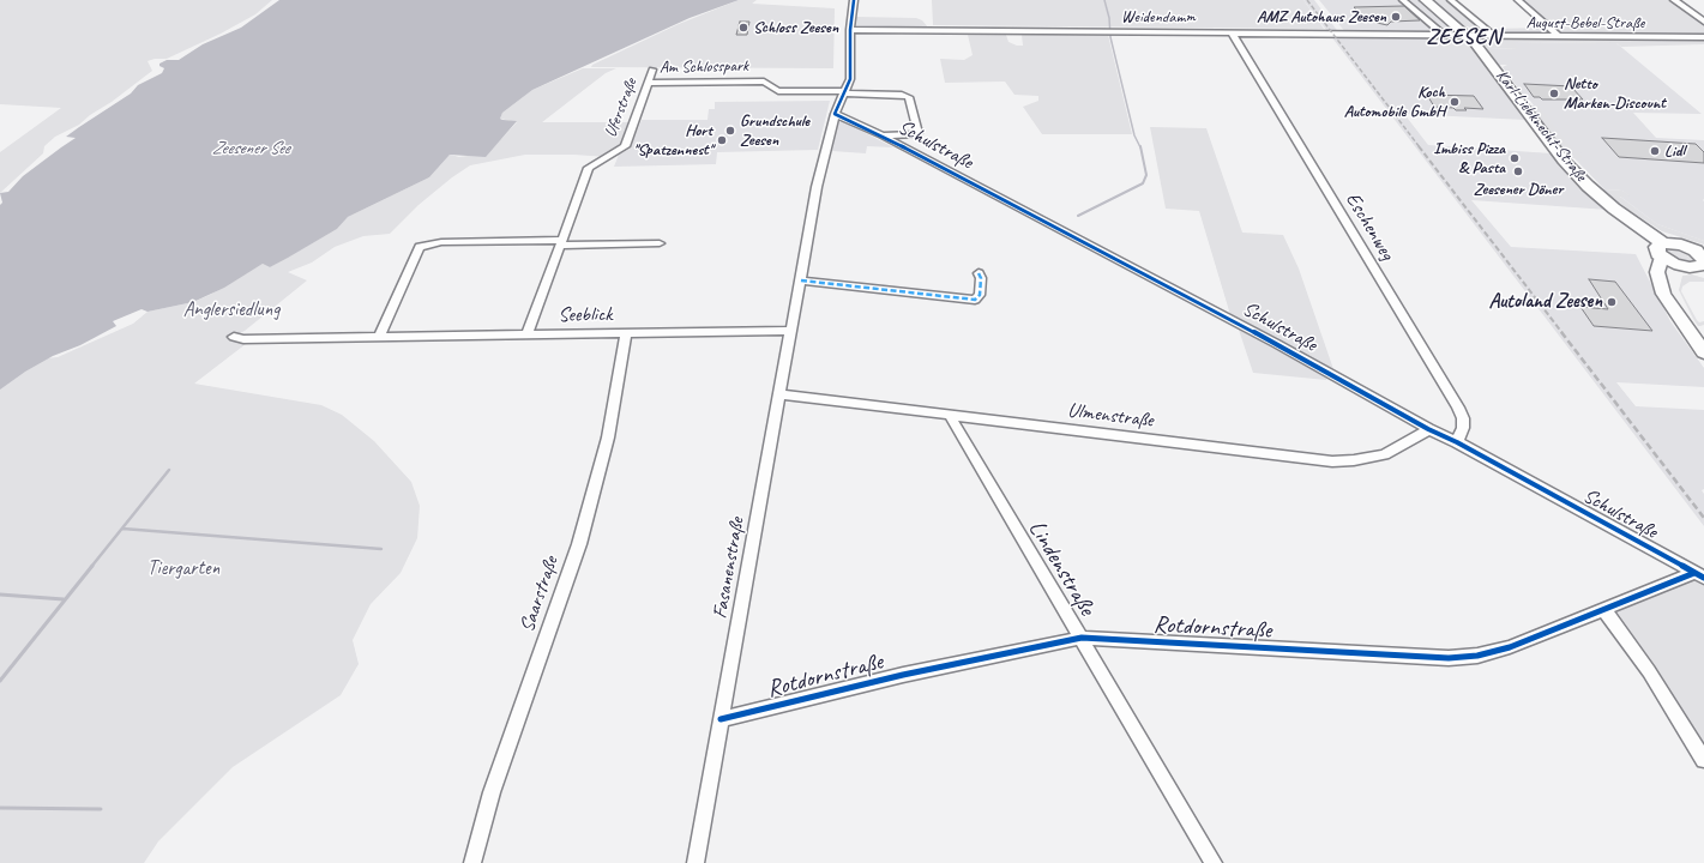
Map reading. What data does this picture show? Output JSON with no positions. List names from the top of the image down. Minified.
{"streets":{"main road":["Karl-Liebknecht-Straße"],"street":["Weidendamm","August-Bebel-Straße","Am Schlosspark","Uferstraße","Schulstraße","Eschenweg","Seeblick","Ulmenstraße","Fasanenstraße","Lindenstraße","Saarstraße","Rotdornstraße"]},"crossings":[["Weidendamm","August-Bebel-Straße"],["Weidendamm","Karl-Liebknecht-Straße"],["Weidendamm","Eschenweg"],["Weidendamm","Fasanenstraße"],["August-Bebel-Straße","Karl-Liebknecht-Straße"],["Am Schlosspark","Uferstraße"],["Am Schlosspark","Schulstraße"],["Am Schlosspark","Fasanenstraße"],["Uferstraße","Seeblick"],["Schulstraße","Eschenweg"],["Schulstraße","Ulmenstraße"],["Schulstraße","Fasanenstraße"],["Schulstraße","Rotdornstraße"],["Seeblick","Fasanenstraße"],["Seeblick","Saarstraße"],["Ulmenstraße","Fasanenstraße"],["Ulmenstraße","Lindenstraße"],["Fasanenstraße","Rotdornstraße"],["Lindenstraße","Rotdornstraße"]],"districts":["ZEESEN"],"water":["Zeesener See"],"parks":["Anglersiedlung","Tiergarten"],"places":["AMZ Autohaus Zeesen","Schloss Zeesen","Netto Marken-Discount","Koch Automobile GmbH","Grundschule Zeesen","Hort \"Spatzennest\"","Lidl","Imbiss Pizza & Pasta","Zeesener Döner","Autoland Zeesen"]}
